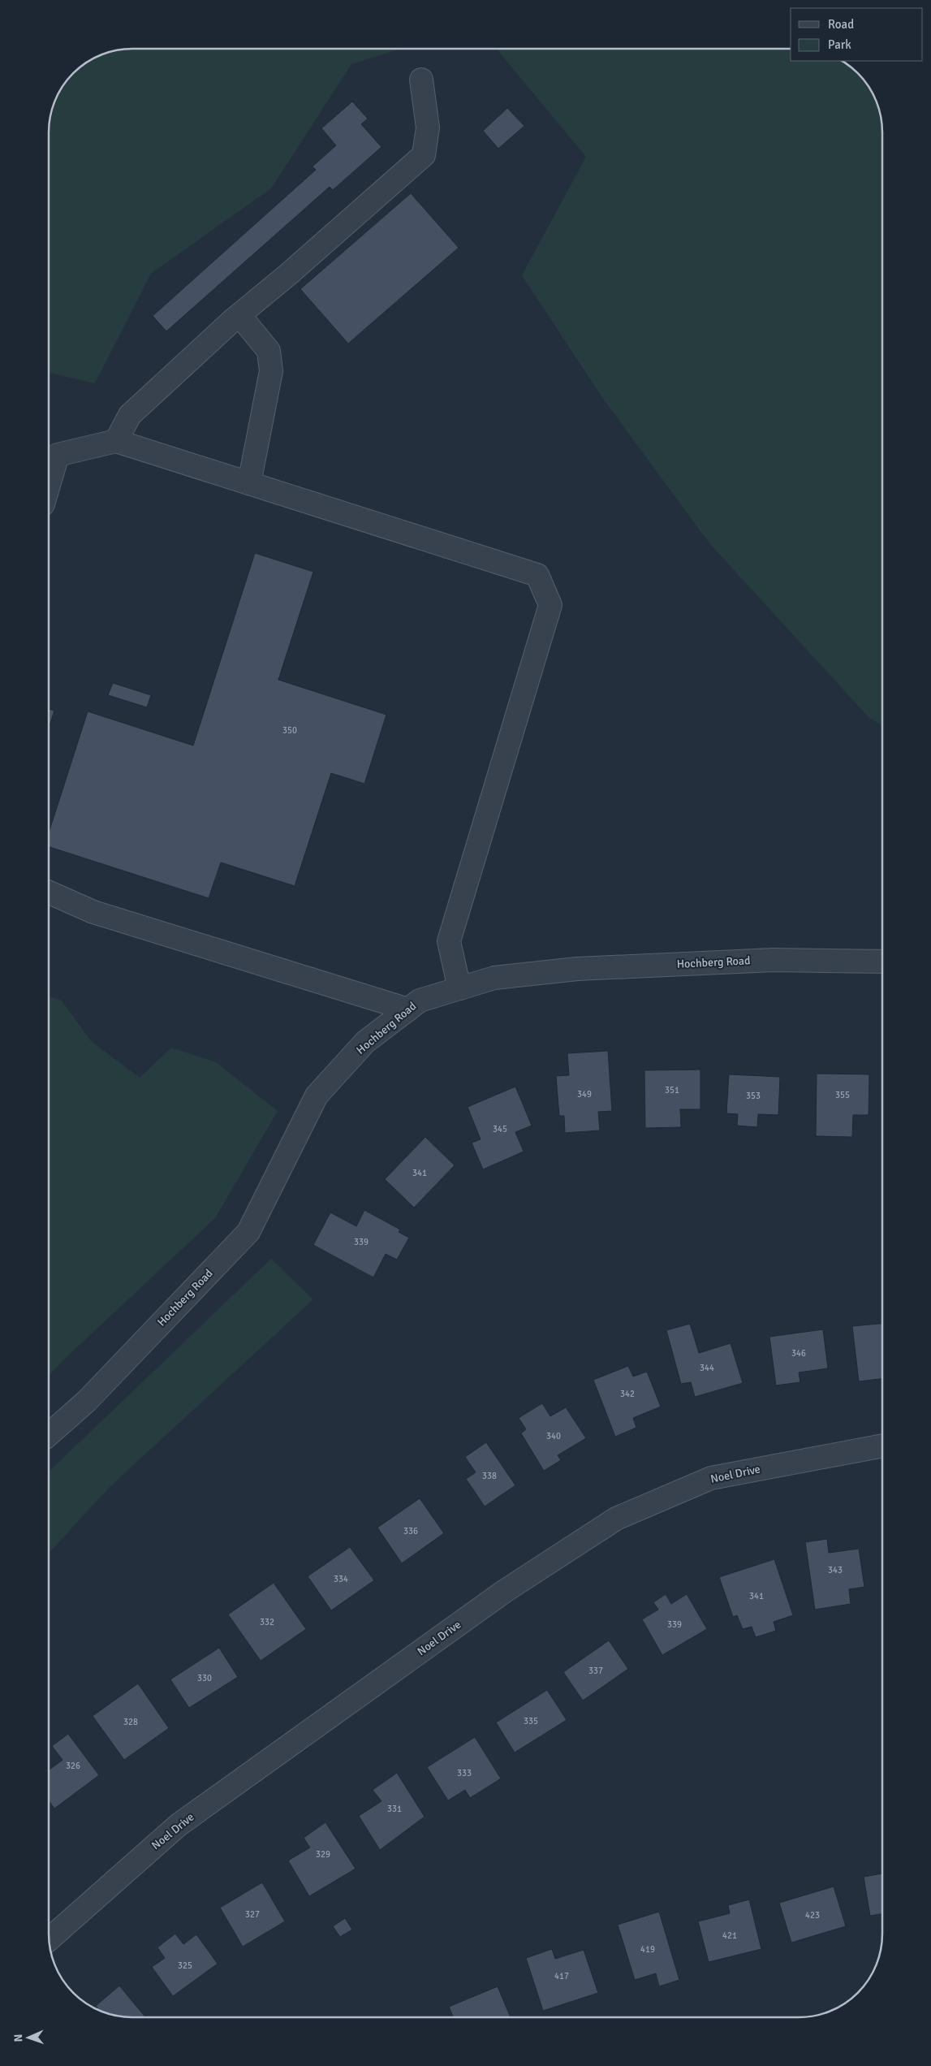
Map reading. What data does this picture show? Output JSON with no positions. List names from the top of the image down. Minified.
{"streets":{"street":["Hochberg Road","Noel Drive"]},"house_numbers":["350","351","349","355","353","345","341","339","346","344","342","340","338","336","343","334","341","332","339","337","330","335","328","326","333","331","329","327","423","421","419","325","417"],"legend":["Road","Park"],"north":"left"}
